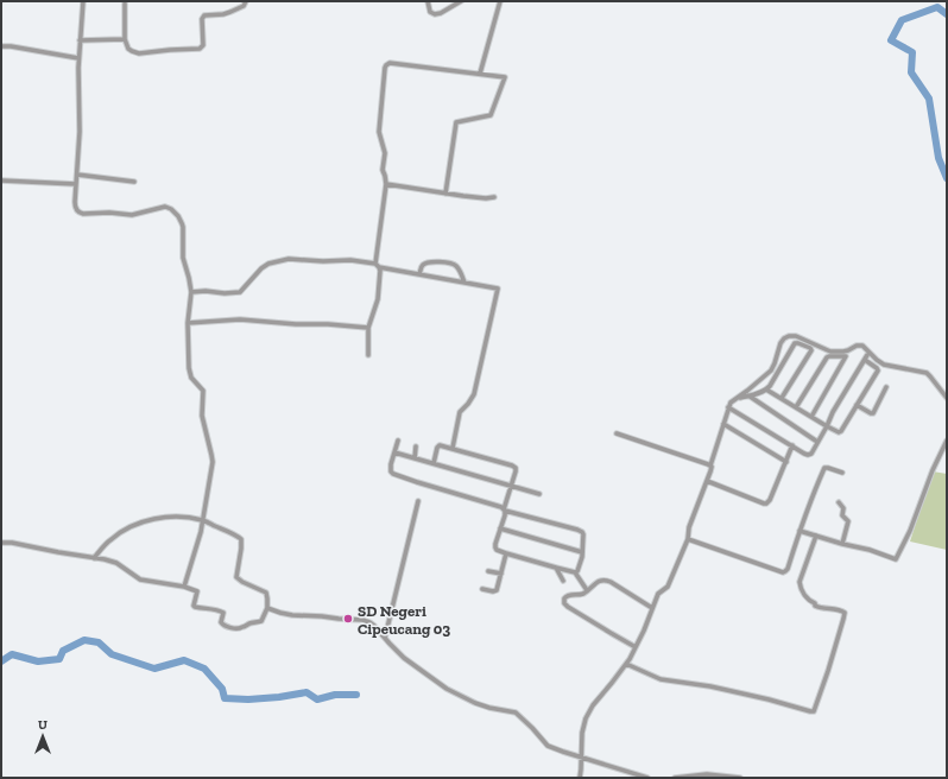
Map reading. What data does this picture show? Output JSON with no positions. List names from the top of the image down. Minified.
{"places":["SD Negeri Cipeucang 03"],"north":"top"}
